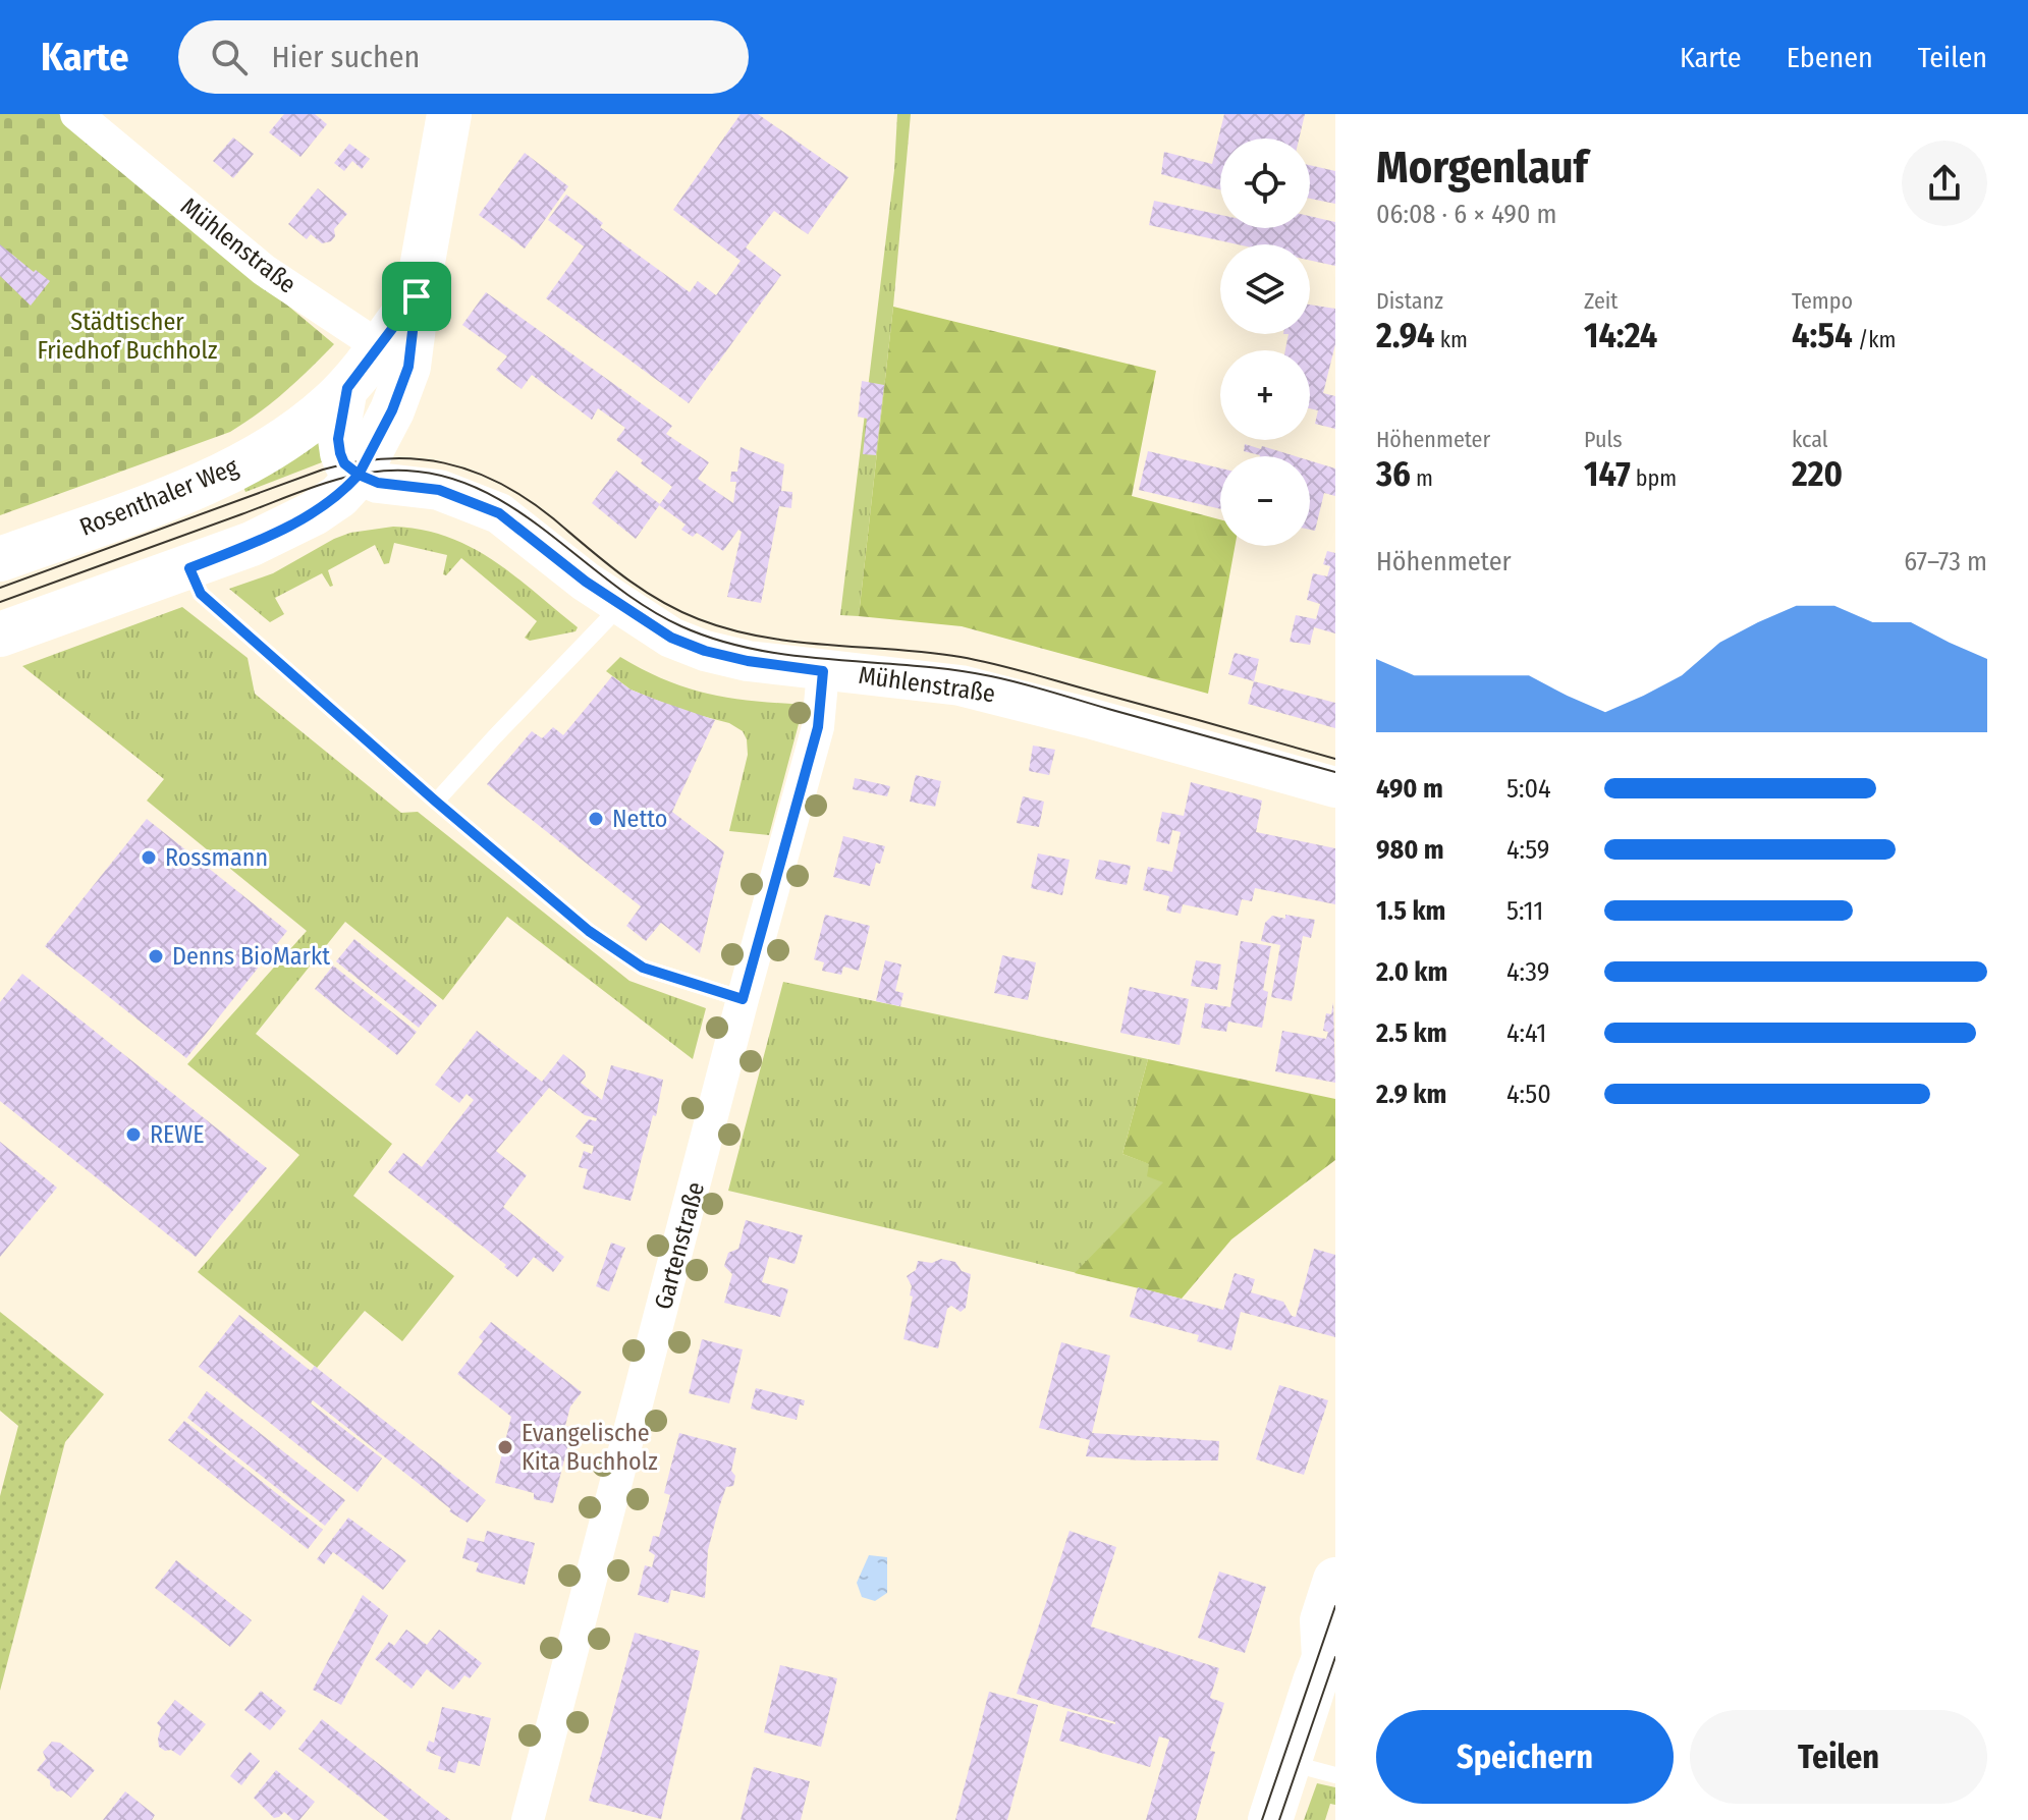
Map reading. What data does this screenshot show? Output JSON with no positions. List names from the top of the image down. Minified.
{"streets":{"main road":["Rosenthaler Weg"],"street":["Mühlenstraße","Gartenstraße"]},"crossings":[["Mühlenstraße","Rosenthaler Weg"],["Mühlenstraße","Gartenstraße"]],"parks":["Städtischer Friedhof Buchholz"],"places":["Netto","Rossmann","Denns BioMarkt","REWE","Evangelische Kita Buchholz"],"page":{"header":"Karte","search":"Hier suchen","nav":["Karte","Ebenen","Teilen"],"heading":["Morgenlauf","06:08 · 6 × 490 m"],"map_buttons":["+","−"],"stats":[["Distanz","2.94 km"],["Zeit","14:24"],["Tempo","4:54 /km"],["Höhenmeter","36 m"],["Puls","147 bpm"],["kcal","220"]],"chart":["Höhenmeter","67–73 m"],"list":[{"name":"490 m","note":"5:04"},{"name":"980 m","note":"4:59"},{"name":"1.5 km","note":"5:11"},{"name":"2.0 km","note":"4:39"},{"name":"2.5 km","note":"4:41"},{"name":"2.9 km","note":"4:50"}],"buttons":["Speichern","Teilen"]}}
